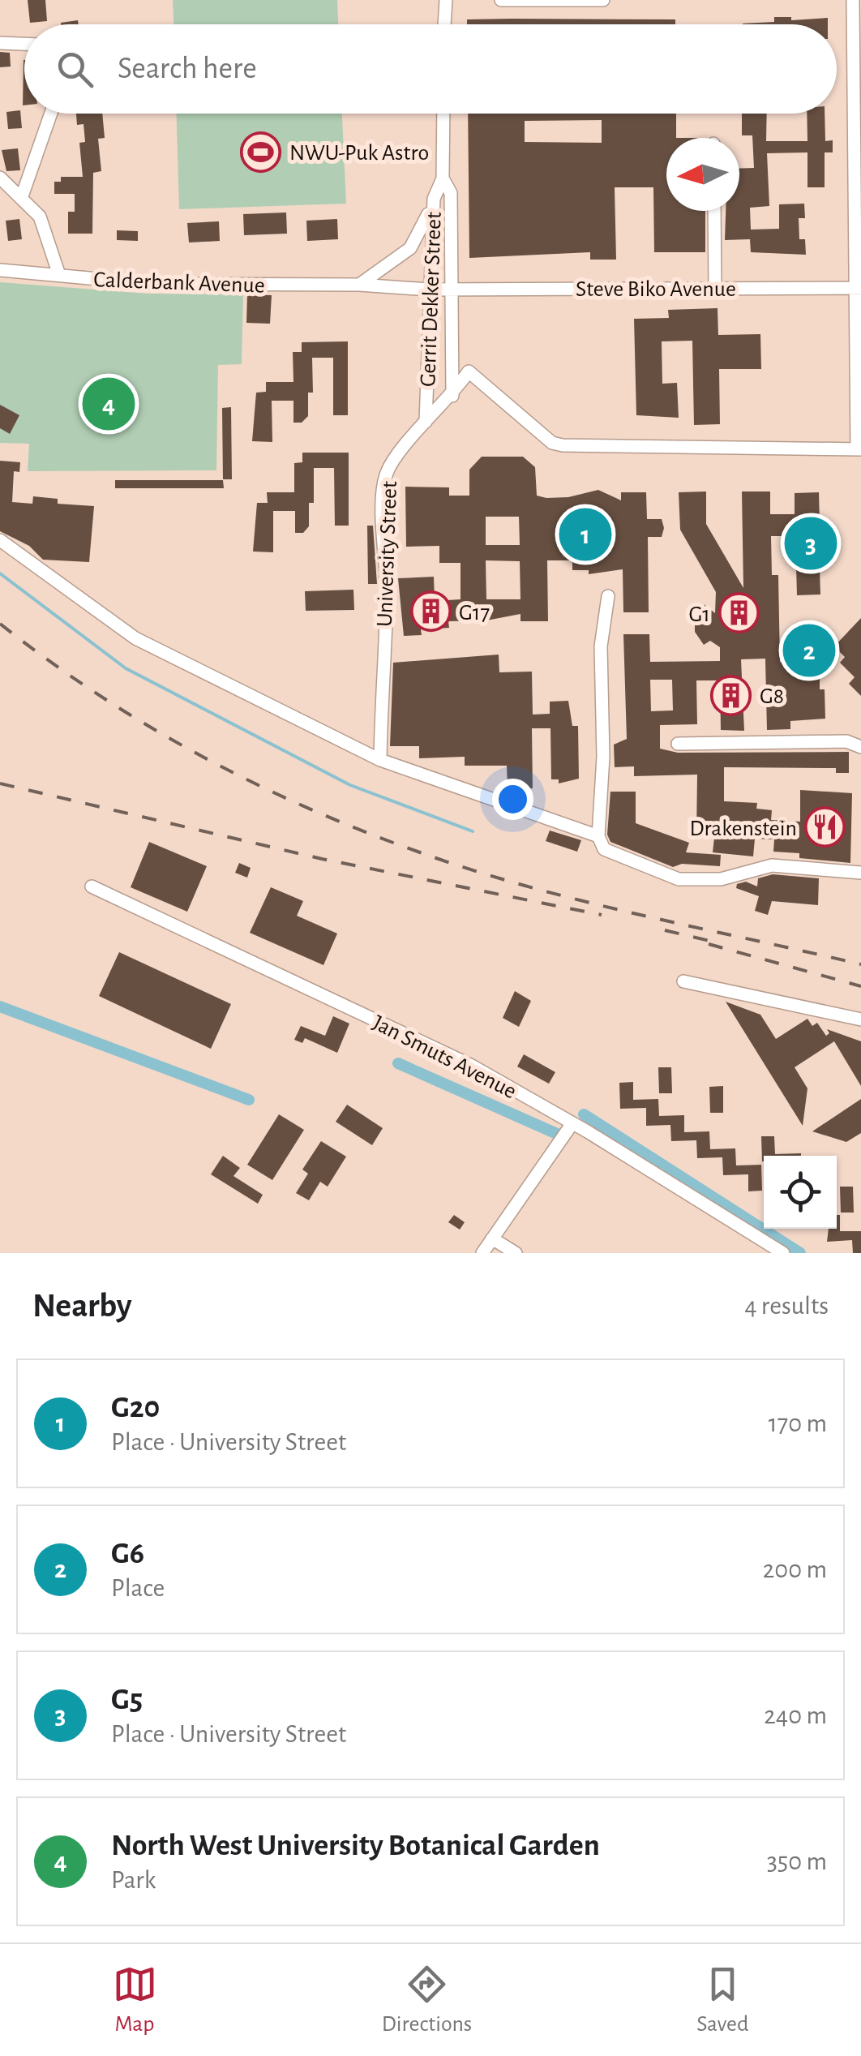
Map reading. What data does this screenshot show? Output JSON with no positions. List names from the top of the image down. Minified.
{"streets":{"street":["Calderbank Avenue","Steve Biko Avenue","Gerrit Dekker Street","University Street","Jan Smuts Avenue"]},"crossings":[["Calderbank Avenue","Steve Biko Avenue"],["Calderbank Avenue","Gerrit Dekker Street"],["Steve Biko Avenue","Gerrit Dekker Street"],["Gerrit Dekker Street","University Street"]],"places":{"sports":["NWU-Puk Astro"],"building":["G17","G1","G8"],"restaurant":["Drakenstein"]},"north":"left","page":{"search":"Search here","pins":["4","1","3","2"],"heading":["Nearby","4 results"],"list":[{"mark":"1","name":"G20","note":"Place · University Street","value":"170 m"},{"mark":"2","name":"G6","note":"Place","value":"200 m"},{"mark":"3","name":"G5","note":"Place · University Street","value":"240 m"},{"mark":"4","name":"North West University Botanical Garden","note":"Park","value":"350 m"}],"nav":["Map","Directions","Saved"]}}
